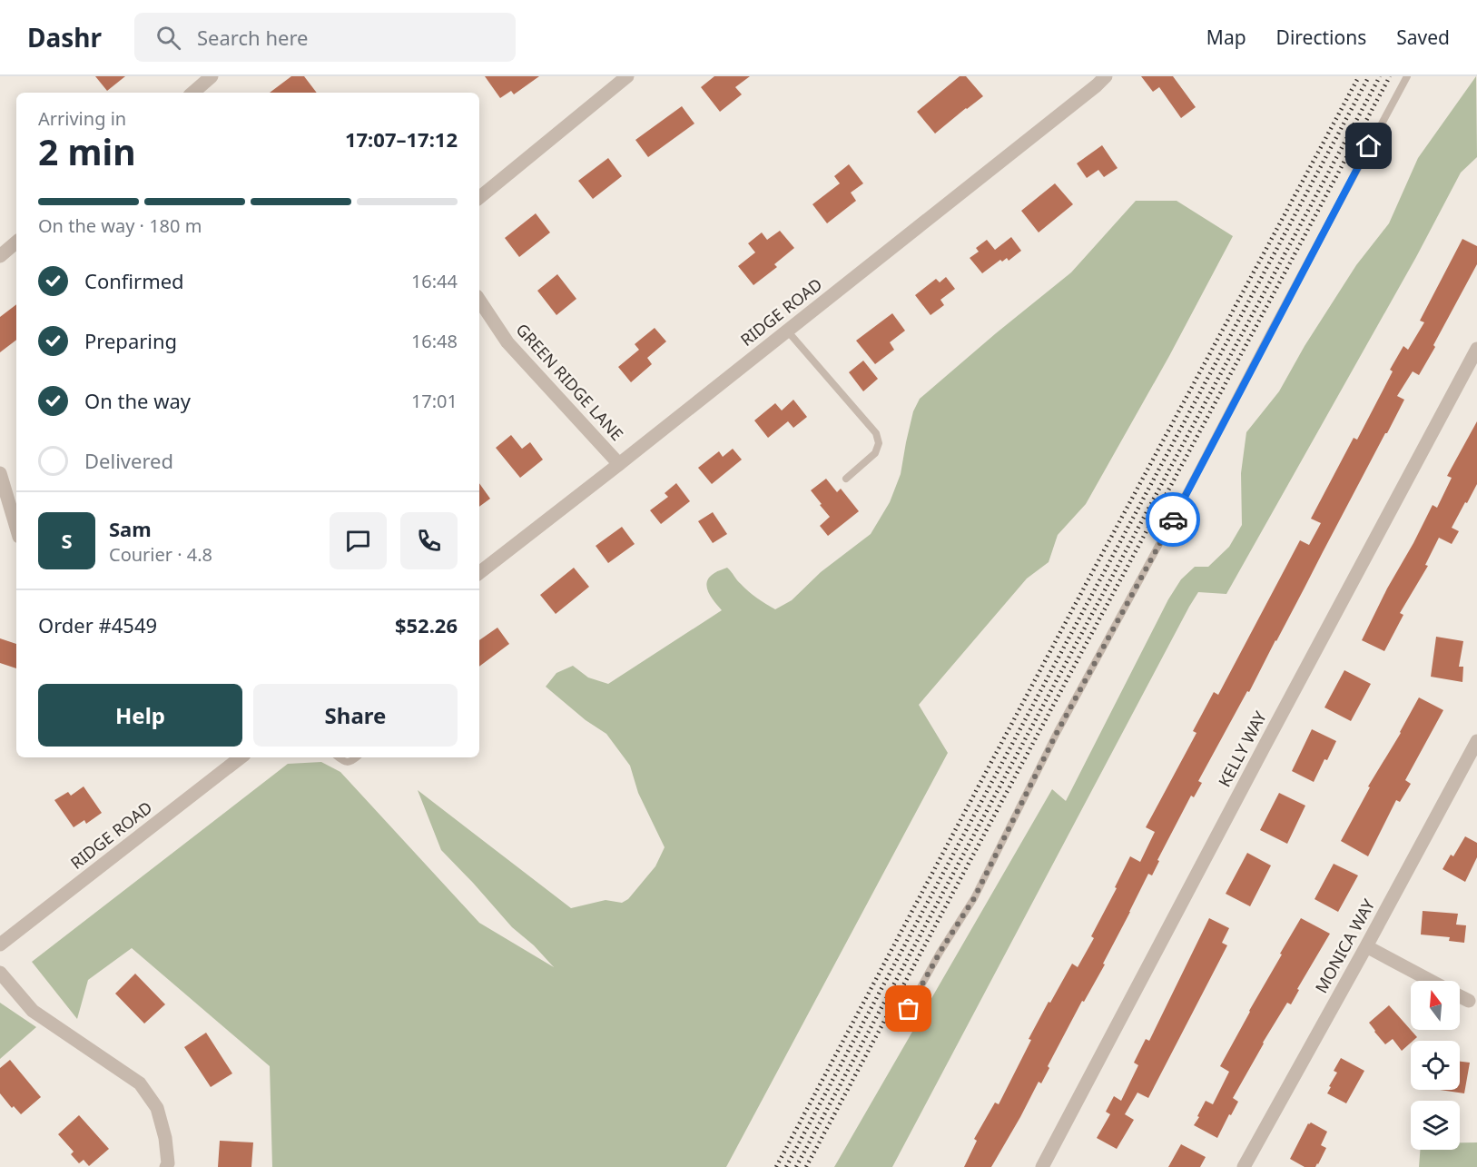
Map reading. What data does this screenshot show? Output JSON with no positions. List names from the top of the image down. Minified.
{"streets":{"street":["RIDGE ROAD","GREEN RIDGE LANE","KELLY WAY","MONICA WAY"]},"crossings":[["RIDGE ROAD","GREEN RIDGE LANE"]],"north":"top","page":{"header":"Dashr","search":"Search here","nav":["Map","Directions","Saved"],"heading":["2 min","Arriving in","17:07–17:12"],"panel":["Sam","Courier · 4.8","Order #4549","$52.26"],"bar":"On the way · 180 m","list":[["Confirmed","16:44"],["Preparing","16:48"],["On the way","17:01"],"Delivered"],"round":"S","buttons":["Help","Share"]}}
